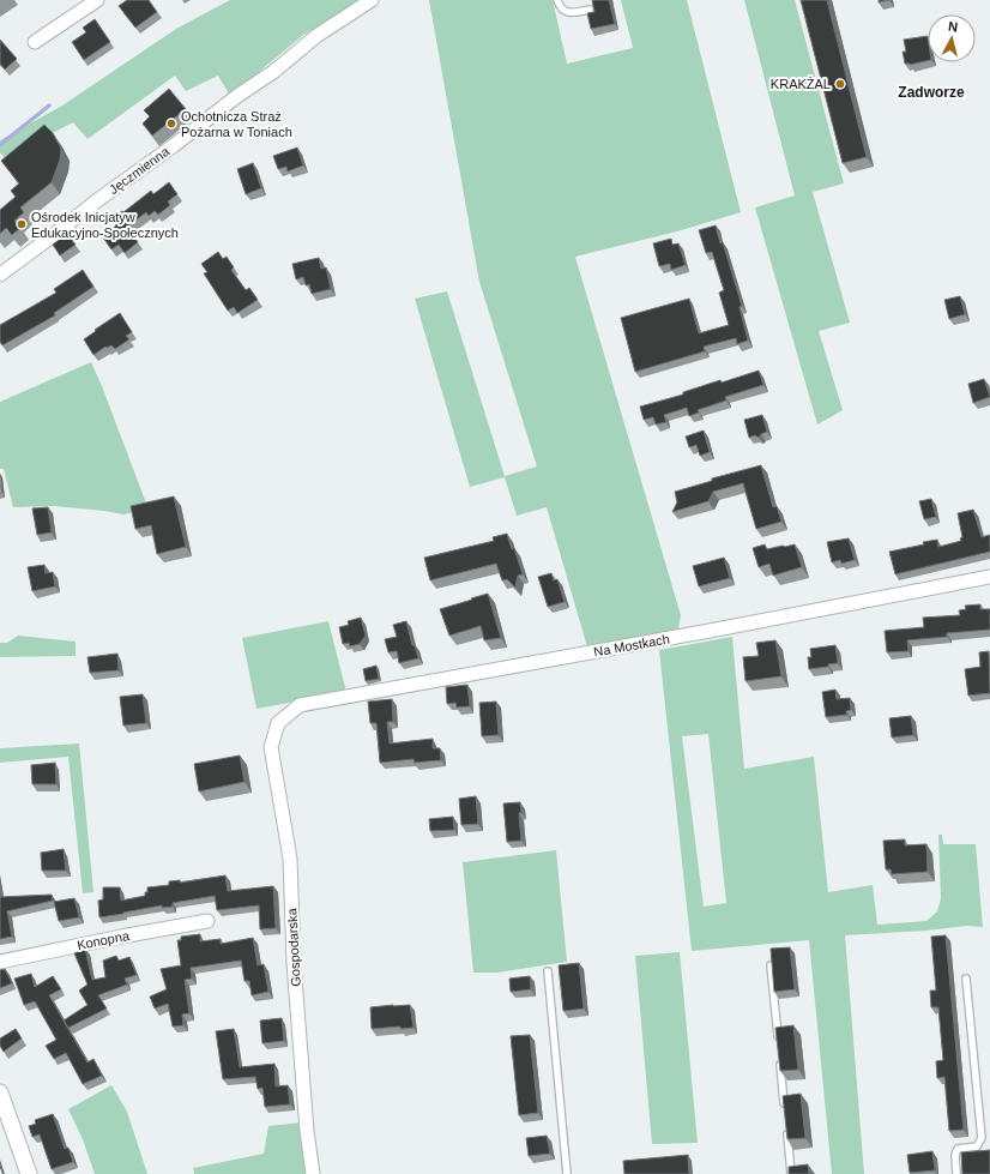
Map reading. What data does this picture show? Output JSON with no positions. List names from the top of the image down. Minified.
{"streets":{"street":["Jęczmienna","Na Mostkach","Konopna","Gospodarska"]},"crossings":[["Na Mostkach","Gospodarska"]],"districts":["Zadworze"],"places":["KRAKŻAL","Ochotnicza Straż Pożarna w Toniach","Ośrodek Inicjatyw Edukacyjno-Społecznych"],"north":"top"}
